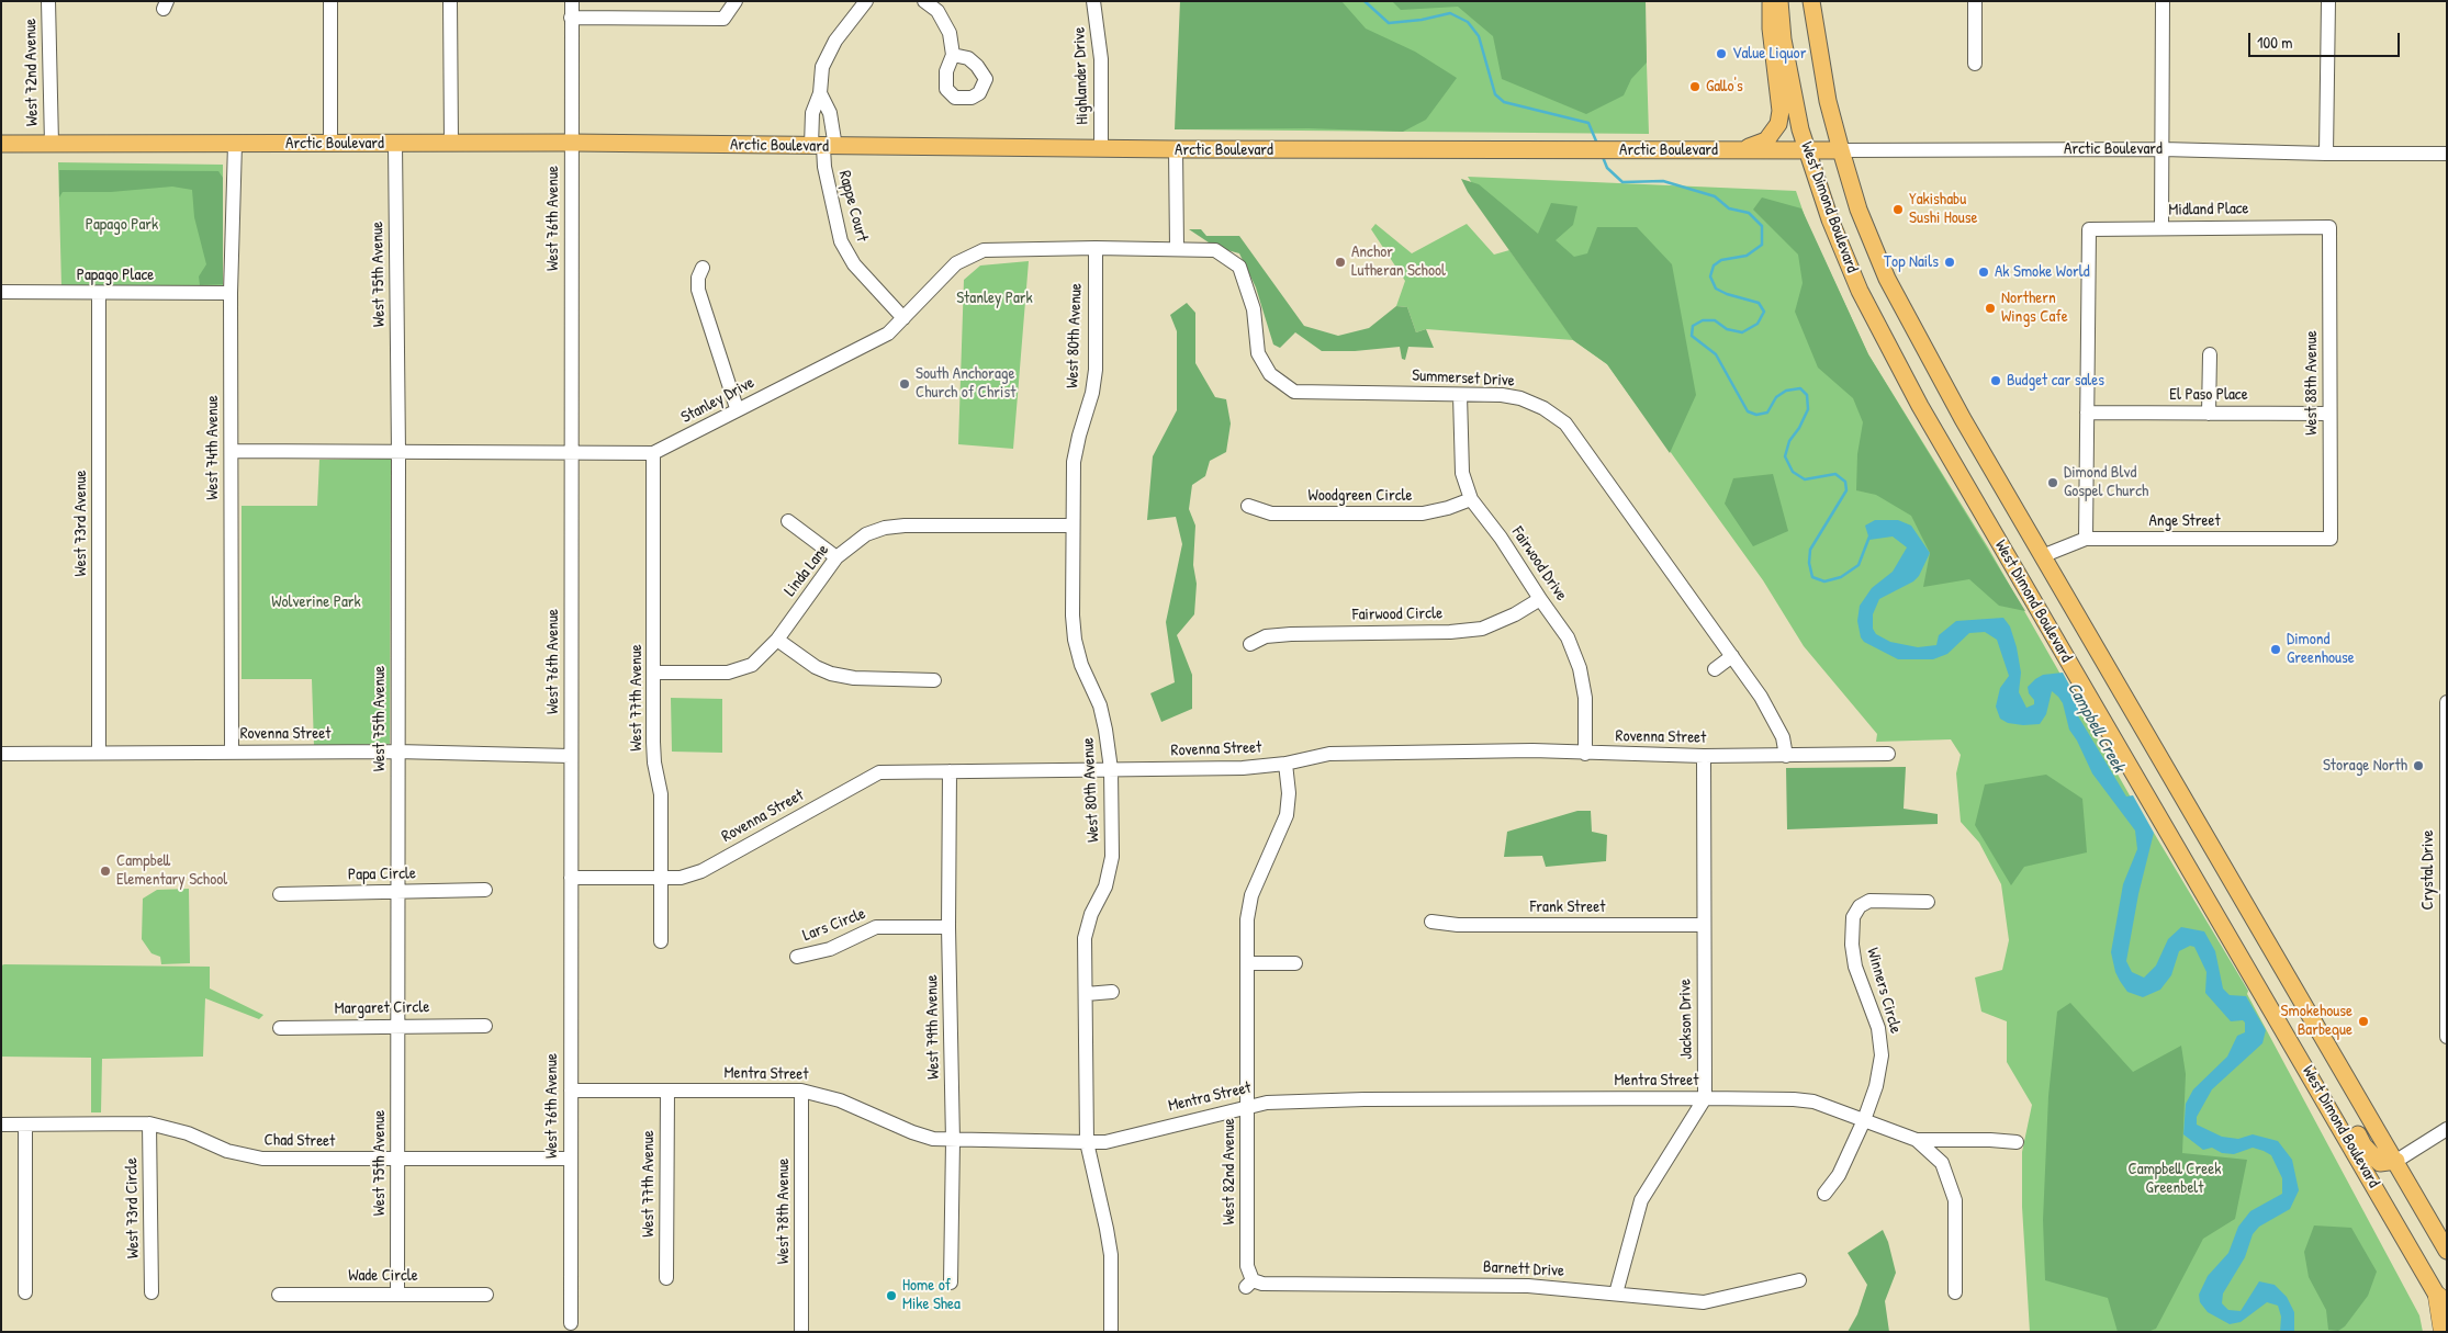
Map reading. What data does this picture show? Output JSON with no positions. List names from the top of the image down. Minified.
{"streets":{"main road":["Arctic Boulevard","West Dimond Boulevard"],"street":["West 72nd Avenue","Highlander Drive","Rappe Court","Midland Place","West 76th Avenue","West 75th Avenue","Papago Place","West 80th Avenue","Summerset Drive","West 88th Avenue","El Paso Place","Stanley Drive","West 74th Avenue","Woodgreen Circle","Ange Street","West 73rd Avenue","Fairwood Drive","Linda Lane","Fairwood Circle","West 77th Avenue","Rovenna Street","Crystal Drive","Papa Circle","Frank Street","Lars Circle","Winners Circle","Margaret Circle","Jackson Drive","West 79th Avenue","Mentra Street","Chad Street","West 82nd Avenue","West 73rd Circle","West 78th Avenue","Barnett Drive","Wade Circle"]},"crossings":[["West 72nd Avenue","Arctic Boulevard"],["Highlander Drive","Arctic Boulevard"],["Arctic Boulevard","Rappe Court"],["Arctic Boulevard","West Dimond Boulevard"],["Arctic Boulevard","West 76th Avenue"],["Arctic Boulevard","West 75th Avenue"],["Arctic Boulevard","West 74th Avenue"],["Rappe Court","Stanley Drive"],["West Dimond Boulevard","Ange Street"],["Midland Place","West 88th Avenue"],["Midland Place","El Paso Place"],["West 76th Avenue","Stanley Drive"],["West 76th Avenue","Rovenna Street"],["West 76th Avenue","Mentra Street"],["West 76th Avenue","Chad Street"],["West 75th Avenue","Stanley Drive"],["West 75th Avenue","Rovenna Street"],["West 75th Avenue","Papa Circle"],["West 75th Avenue","Margaret Circle"],["West 75th Avenue","Chad Street"],["West 75th Avenue","Wade Circle"],["Papago Place","West 74th Avenue"],["Papago Place","West 73rd Avenue"],["West 80th Avenue","Stanley Drive"],["West 80th Avenue","Linda Lane"],["West 80th Avenue","Rovenna Street"],["West 80th Avenue","Mentra Street"],["Summerset Drive","Stanley Drive"],["Summerset Drive","Fairwood Drive"],["Summerset Drive","Rovenna Street"],["West 88th Avenue","El Paso Place"],["West 88th Avenue","Ange Street"],["Stanley Drive","West 74th Avenue"],["Stanley Drive","West 77th Avenue"],["West 74th Avenue","Rovenna Street"],["Woodgreen Circle","Fairwood Drive"],["West 73rd Avenue","Rovenna Street"],["Fairwood Drive","Fairwood Circle"],["Fairwood Drive","Rovenna Street"],["Linda Lane","West 77th Avenue"],["West 77th Avenue","Rovenna Street"],["West 77th Avenue","Mentra Street"],["Rovenna Street","Jackson Drive"],["Rovenna Street","West 79th Avenue"],["Rovenna Street","West 82nd Avenue"],["Frank Street","Jackson Drive"],["Lars Circle","West 79th Avenue"],["Winners Circle","Mentra Street"],["Jackson Drive","Mentra Street"],["West 79th Avenue","Mentra Street"],["Mentra Street","West 82nd Avenue"],["Mentra Street","West 78th Avenue"],["Chad Street","West 73rd Circle"],["West 82nd Avenue","Barnett Drive"]],"water":["Campbell Creek"],"parks":["Papago Park","Stanley Park","Wolverine Park","Campbell Creek Greenbelt"],"places":["Value Liquor","Gallo's","Yakishabu Sushi House","Anchor Lutheran School","Top Nails","Ak Smoke World","Northern Wings Cafe","Budget car sales","South Anchorage Church of Christ","Dimond Blvd Gospel Church","Dimond Greenhouse","Storage North","Campbell Elementary School","Smokehouse Barbeque","Home of Mike Shea"],"scale_bar":"100 m"}
